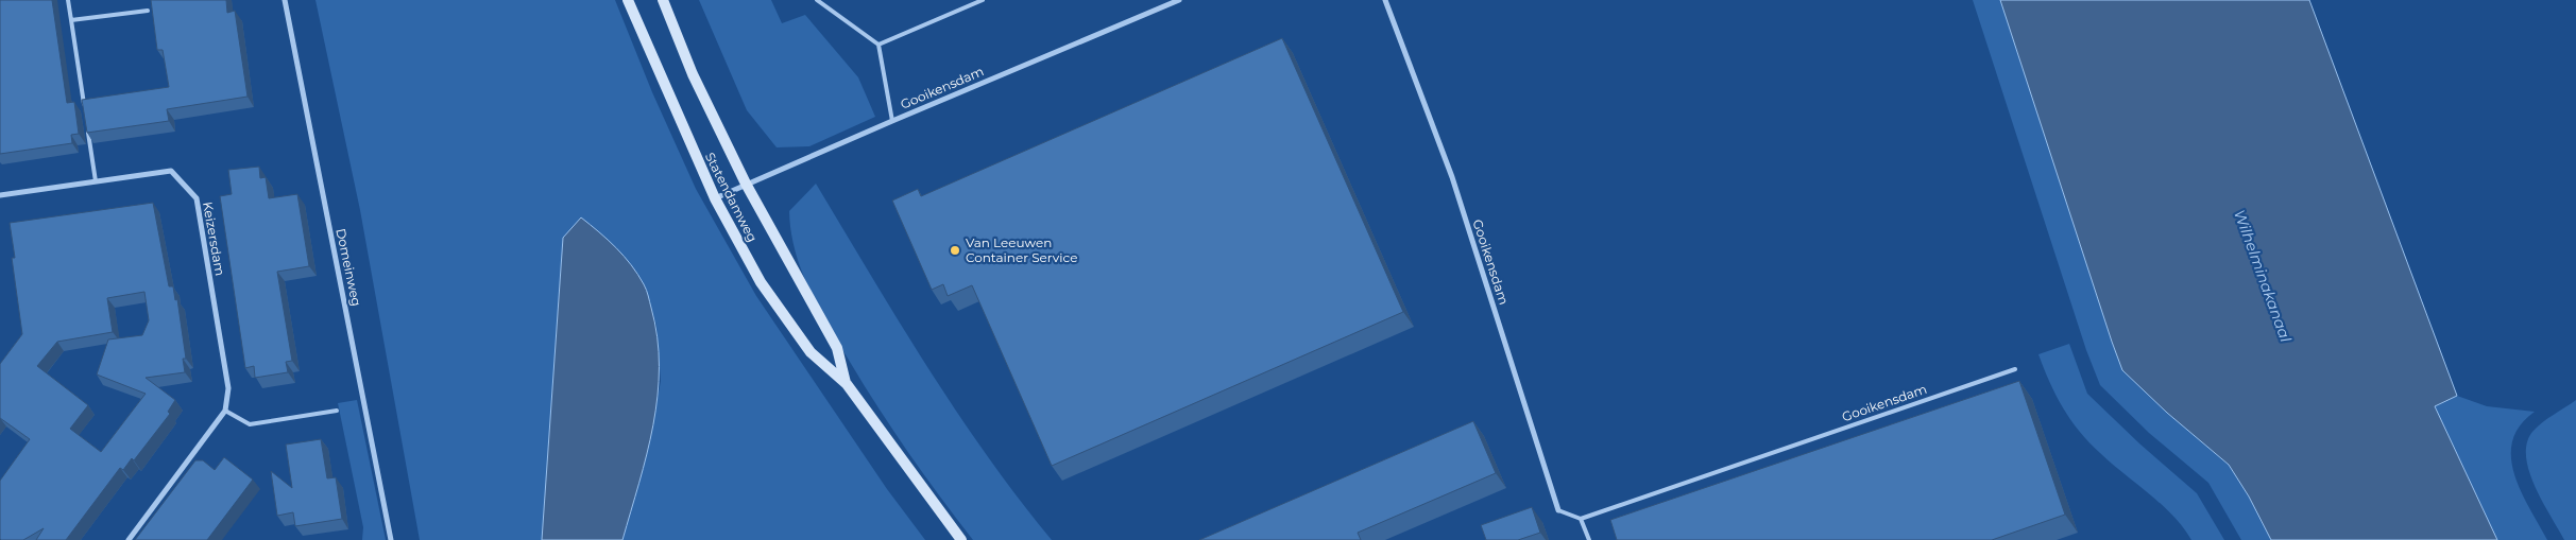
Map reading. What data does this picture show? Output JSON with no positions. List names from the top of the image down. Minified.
{"streets":{"main road":["Statendamweg"],"street":["Gooikensdam","Keizersdam","Domeinweg"]},"crossings":[["Gooikensdam","Statendamweg"]],"water":["Wilhelminakanaal"],"places":["Van Leeuwen Container Service"]}
